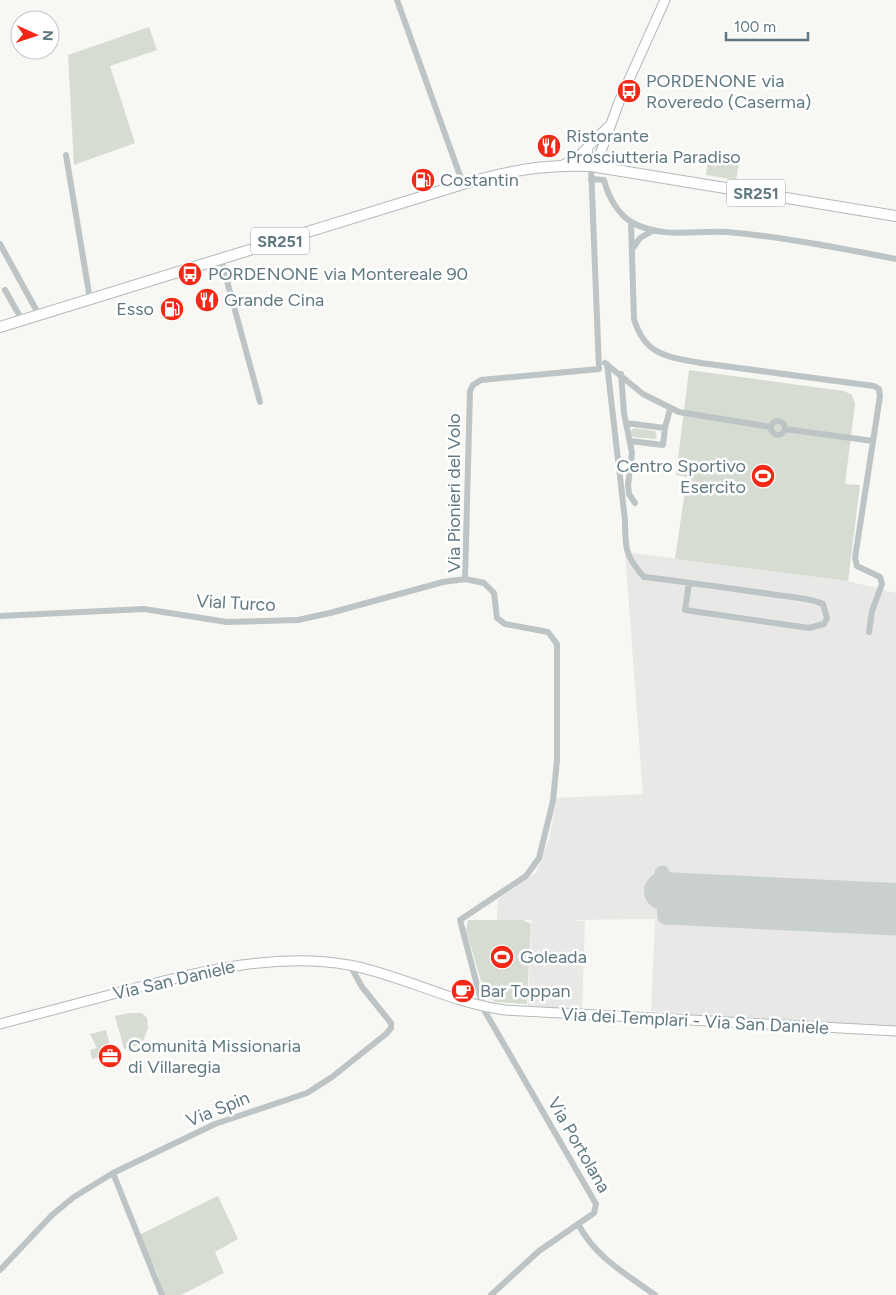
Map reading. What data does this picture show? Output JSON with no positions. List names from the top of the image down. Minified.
{"streets":{"main road":["SR251"],"street":["Via Pionieri del Volo","Vial Turco","Via San Daniele","Via dei Templari - Via San Daniele","Via Spin","Via Portolana"]},"crossings":[["Via Pionieri del Volo","Vial Turco"],["Via Pionieri del Volo","Via dei Templari - Via San Daniele"],["Via Pionieri del Volo","Via Portolana"],["Via San Daniele","Via dei Templari - Via San Daniele"],["Via San Daniele","Via Spin"],["Via dei Templari - Via San Daniele","Via Spin"],["Via dei Templari - Via San Daniele","Via Portolana"]],"places":{"bus stop":["PORDENONE via Roveredo (Caserma)","PORDENONE via Montereale 90"],"restaurant":["Ristorante Prosciutteria Paradiso","Grande Cina"],"fuel station":["Costantin","Esso"],"sports":["Centro Sportivo Esercito","Goleada"],"cafe":["Bar Toppan"],"office":["Comunità Missionaria di Villaregia"]},"scale_bar":"100 m","north":"right"}
